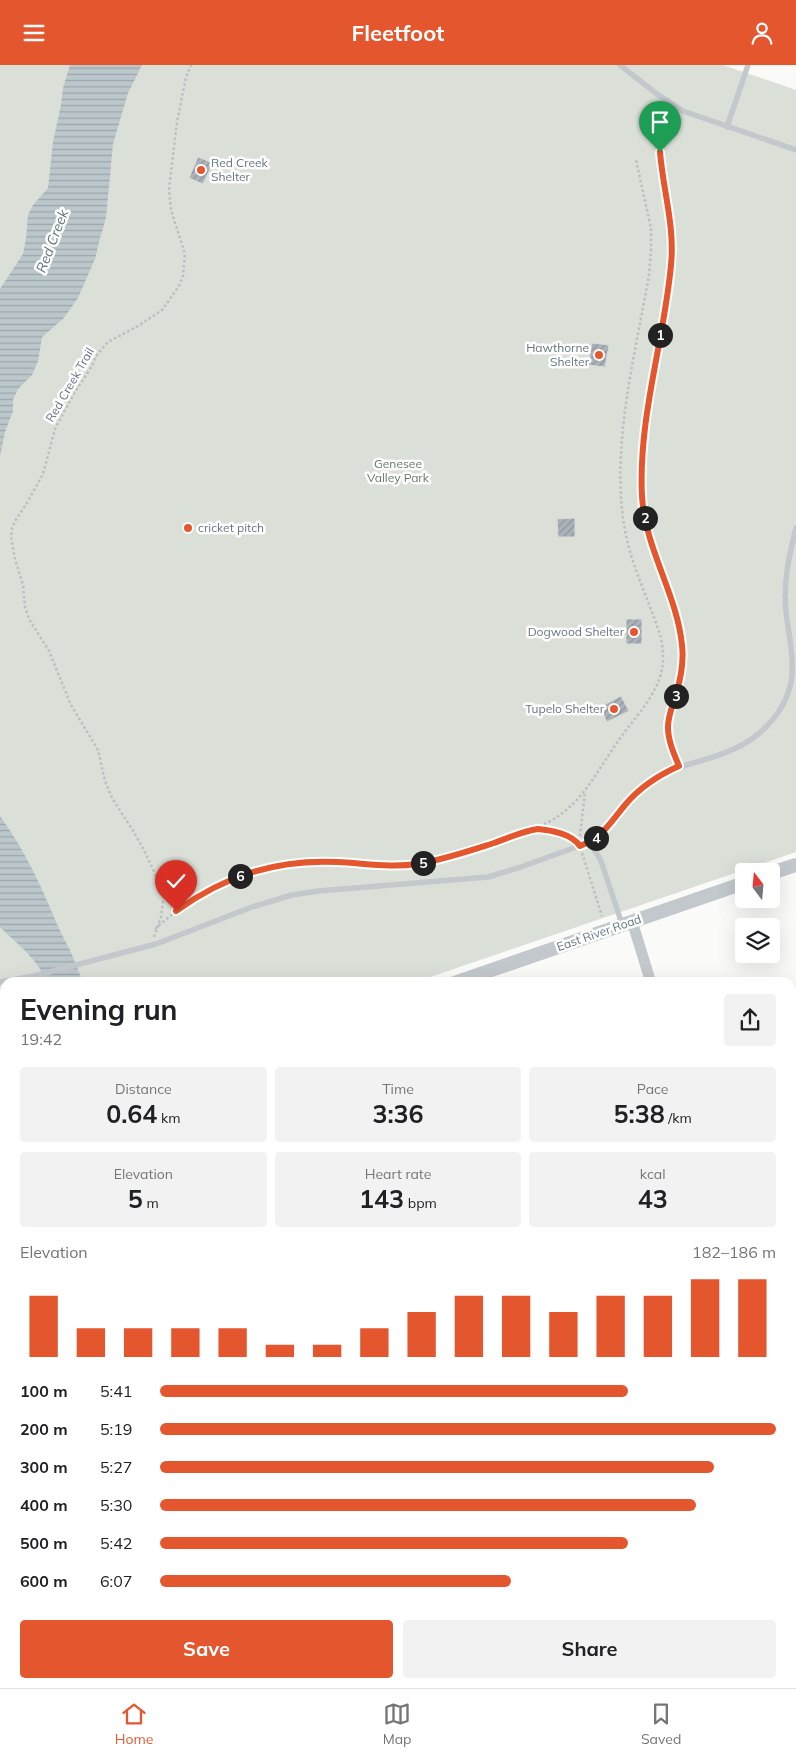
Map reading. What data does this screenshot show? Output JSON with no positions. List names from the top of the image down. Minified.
{"streets":{"street":["East River Road"],"path":["Red Creek Trail"]},"water":["Red Creek"],"parks":["Genesee Valley Park"],"places":["Red Creek Shelter","Hawthorne Shelter","cricket pitch","Dogwood Shelter","Tupelo Shelter"],"north":"top","page":{"header":"Fleetfoot","pins":["1","2","3","4","5","6"],"heading":["Evening run","19:42"],"stats":[["Distance","0.64 km"],["Time","3:36"],["Pace","5:38 /km"],["Elevation","5 m"],["Heart rate","143 bpm"],["kcal","43"]],"chart":["Elevation","182–186 m"],"list":[{"name":"100 m","note":"5:41"},{"name":"200 m","note":"5:19"},{"name":"300 m","note":"5:27"},{"name":"400 m","note":"5:30"},{"name":"500 m","note":"5:42"},{"name":"600 m","note":"6:07"}],"buttons":["Save","Share"],"tabs":["Home","Map","Saved"]}}
